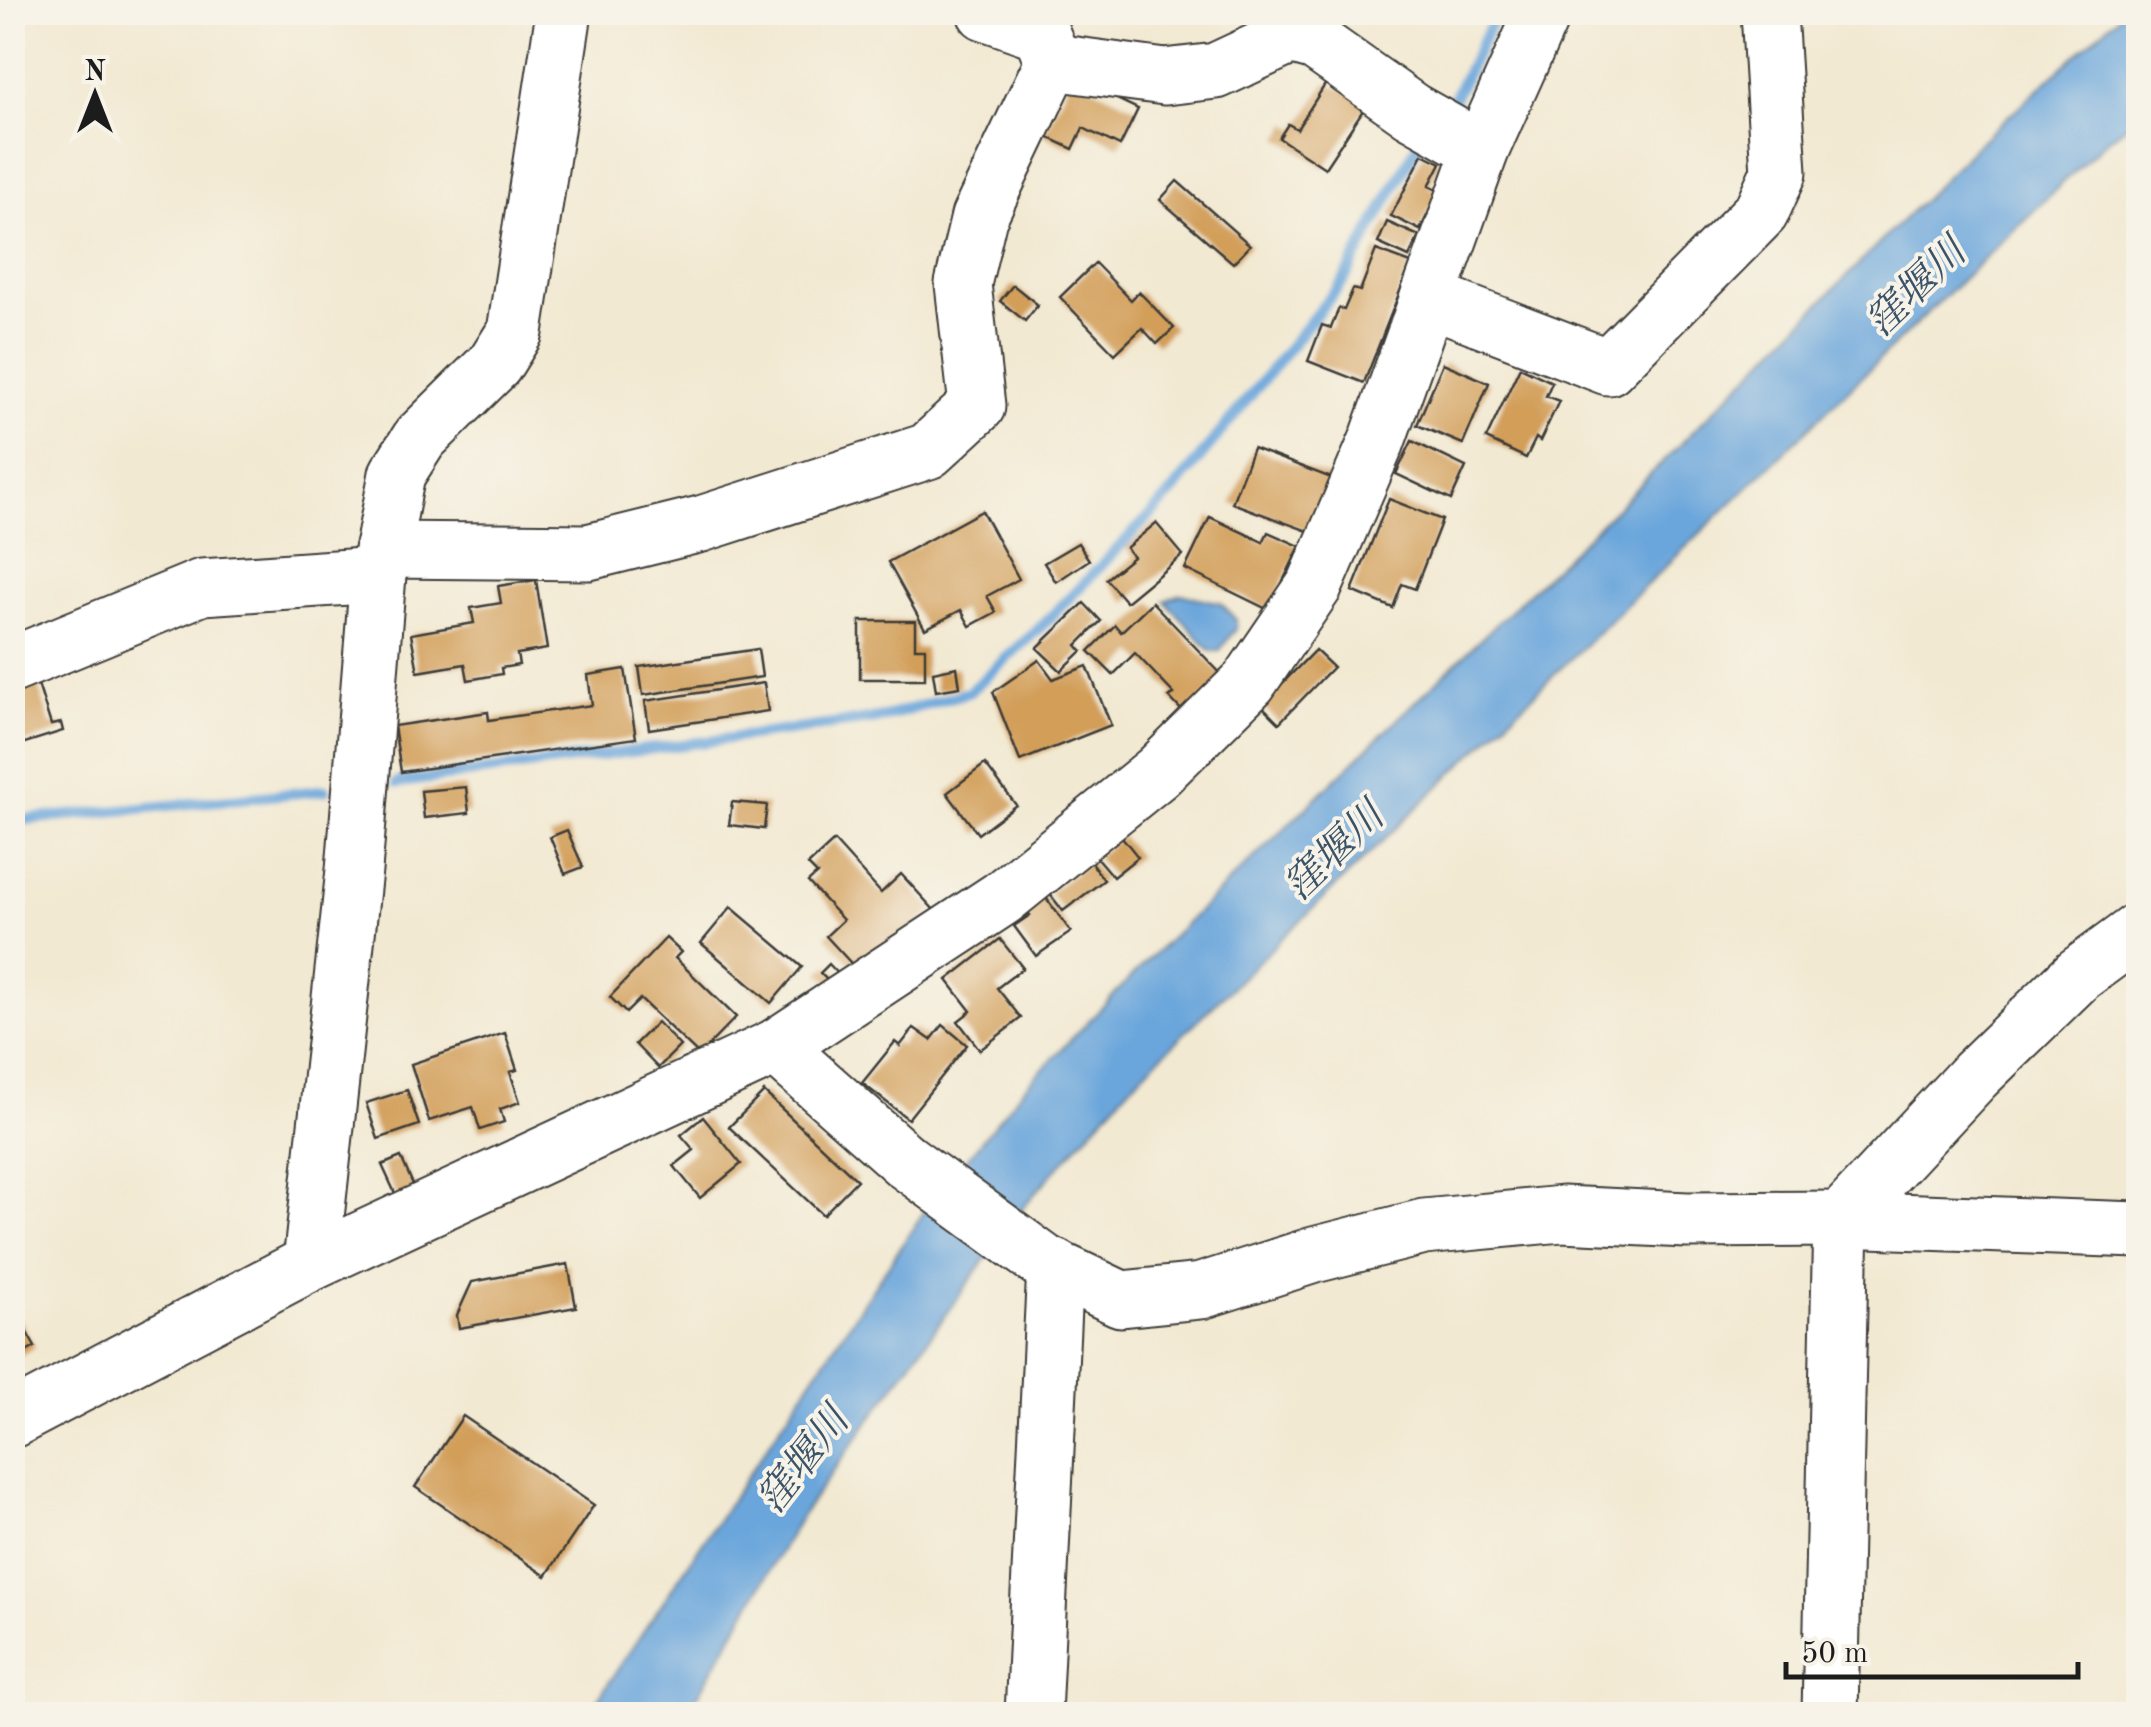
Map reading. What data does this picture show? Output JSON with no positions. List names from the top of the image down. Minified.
{"water":["窪堰川"],"scale_bar":"50 m","north":"top"}
